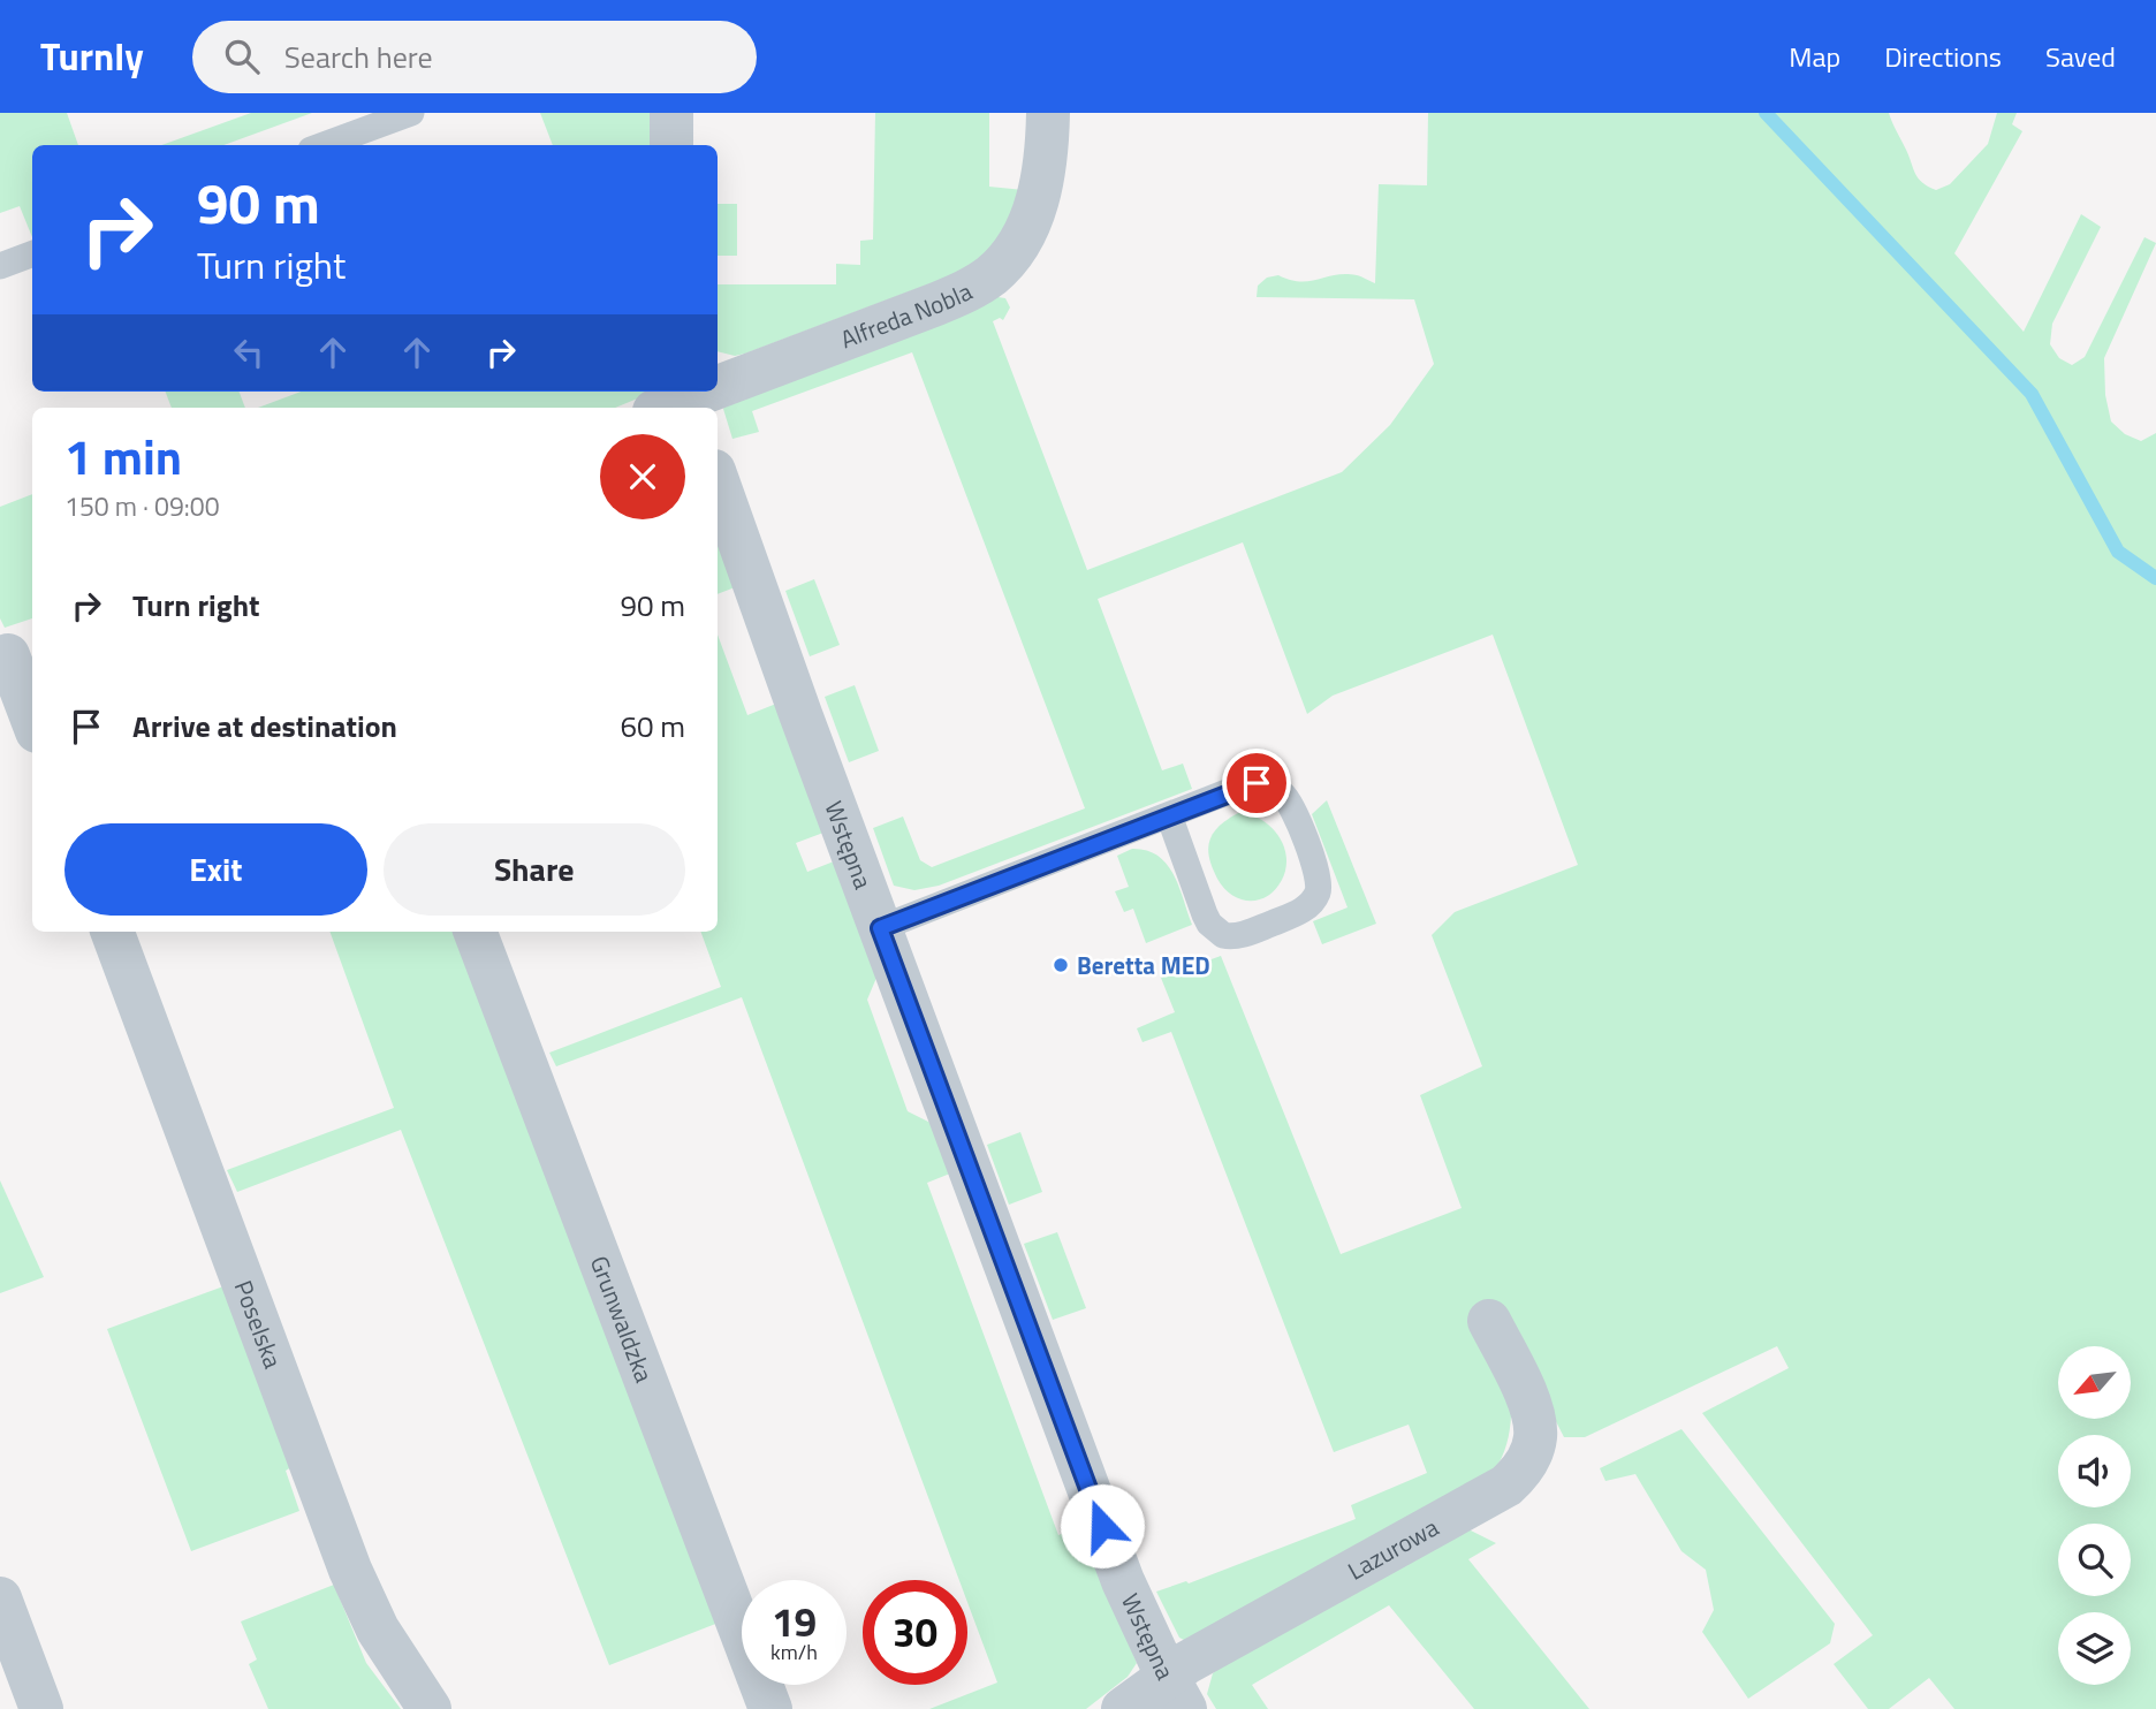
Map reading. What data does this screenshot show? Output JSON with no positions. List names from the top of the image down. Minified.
{"streets":{"street":["Alfreda Nobla","Wstępna","Grunwaldzka","Poselska","Lazurowa"]},"crossings":[["Wstępna","Lazurowa"]],"places":["Beretta MED"],"north":"bottom left","page":{"header":"Turnly","search":"Search here","nav":["Map","Directions","Saved"],"turn":["90 m","Turn right"],"heading":["1 min","150 m · 09:00"],"list":[{"name":"Turn right","value":"90 m"},{"name":"Arrive at destination","value":"60 m"}],"buttons":["Exit","Share"],"speed":"19 km/h","limit":"30"}}
